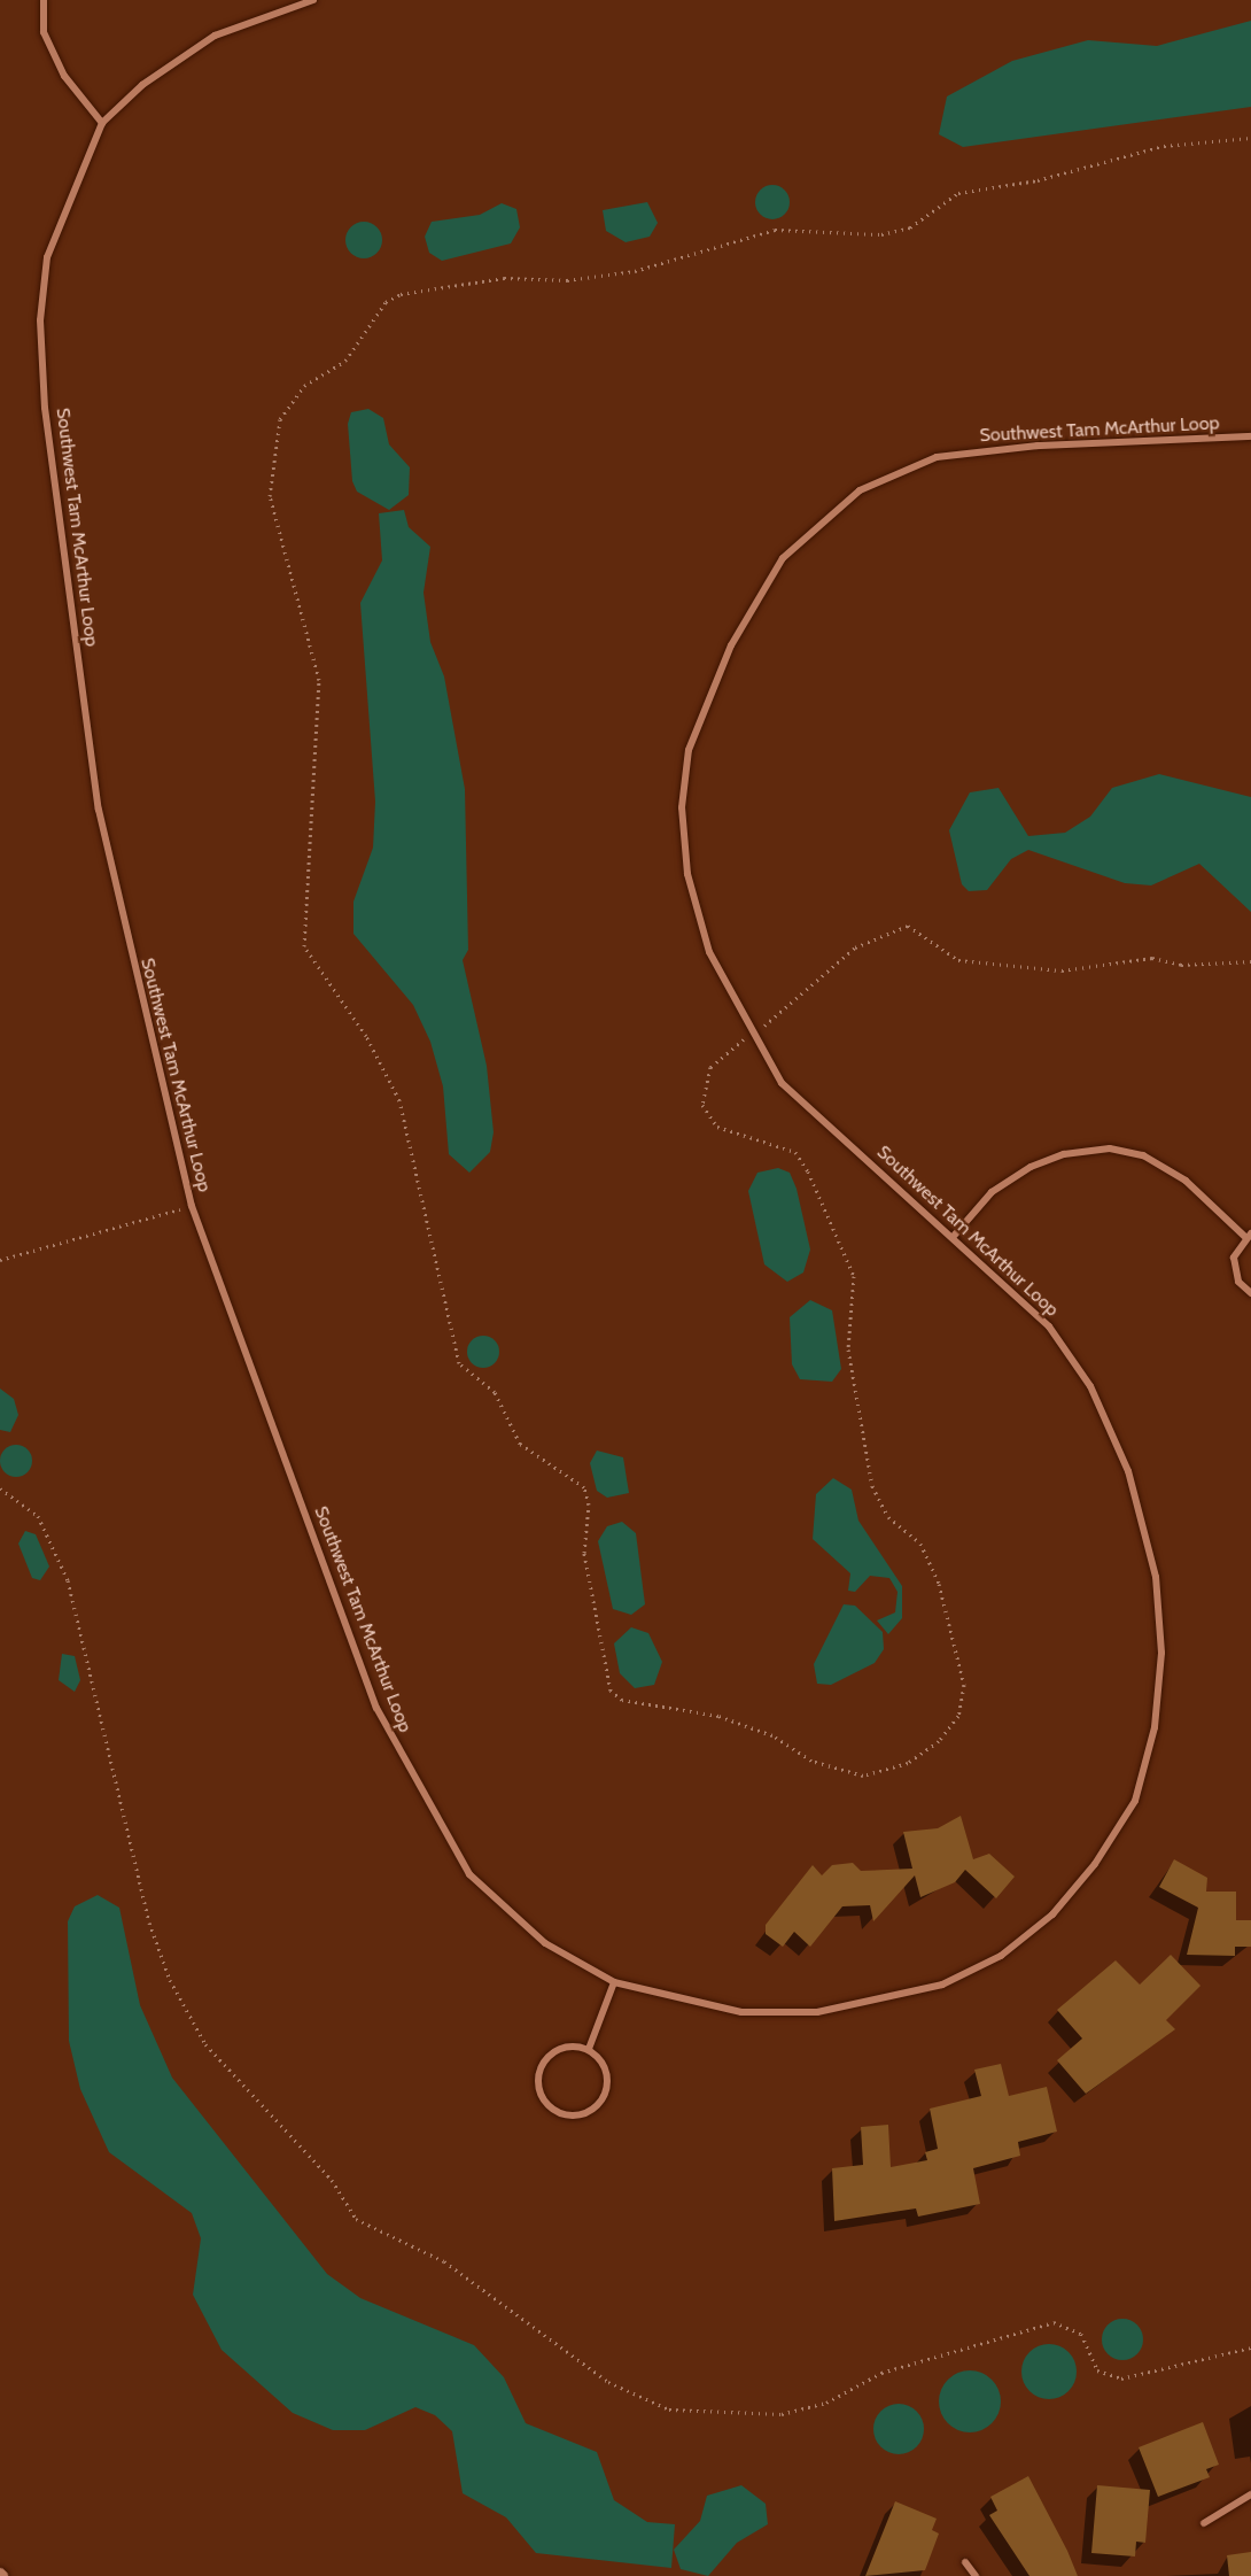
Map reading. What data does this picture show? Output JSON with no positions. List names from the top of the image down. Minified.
{"streets":{"street":["Southwest Tam McArthur Loop"]}}
